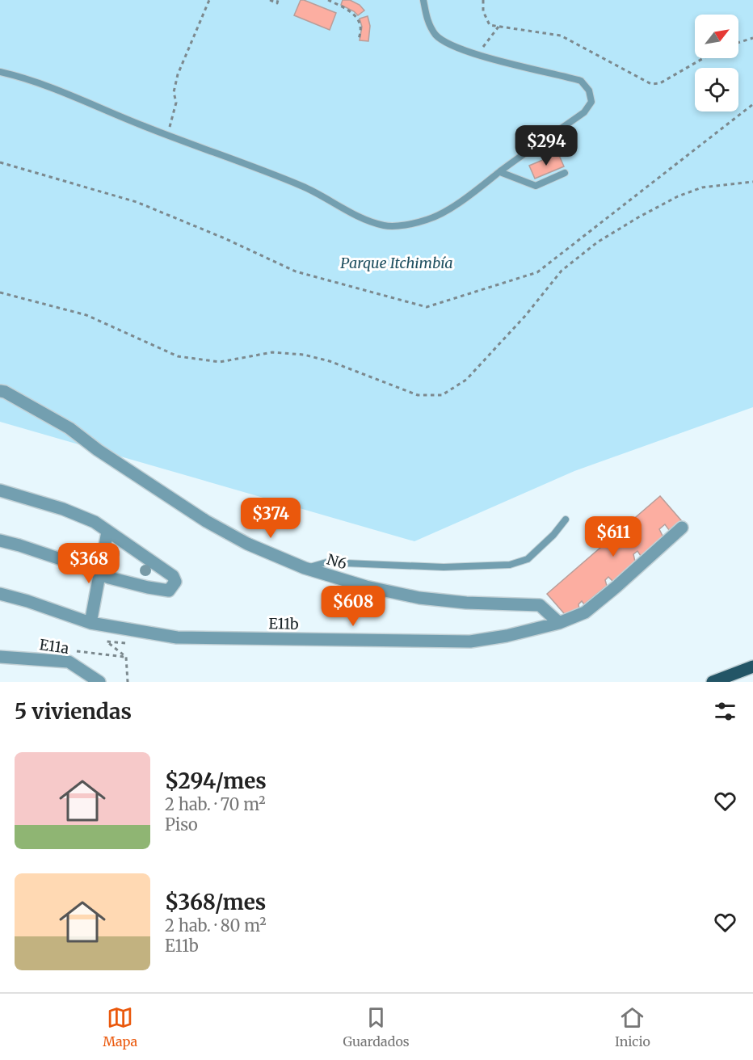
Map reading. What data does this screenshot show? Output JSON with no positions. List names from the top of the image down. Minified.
{"streets":{"street":["N6","E11b","E11a"]},"crossings":[["N6","E11b"]],"parks":["Parque Itchimbía"],"north":"top right","page":{"price":["$294","$374","$611","$368","$608"],"heading":"5 viviendas","list":[{"name":"$294/mes","note":"2 hab. · 70 m² · Piso"},{"name":"$368/mes","note":"2 hab. · 80 m² · E11b"}],"tabs":["Mapa","Guardados","Inicio"]}}
